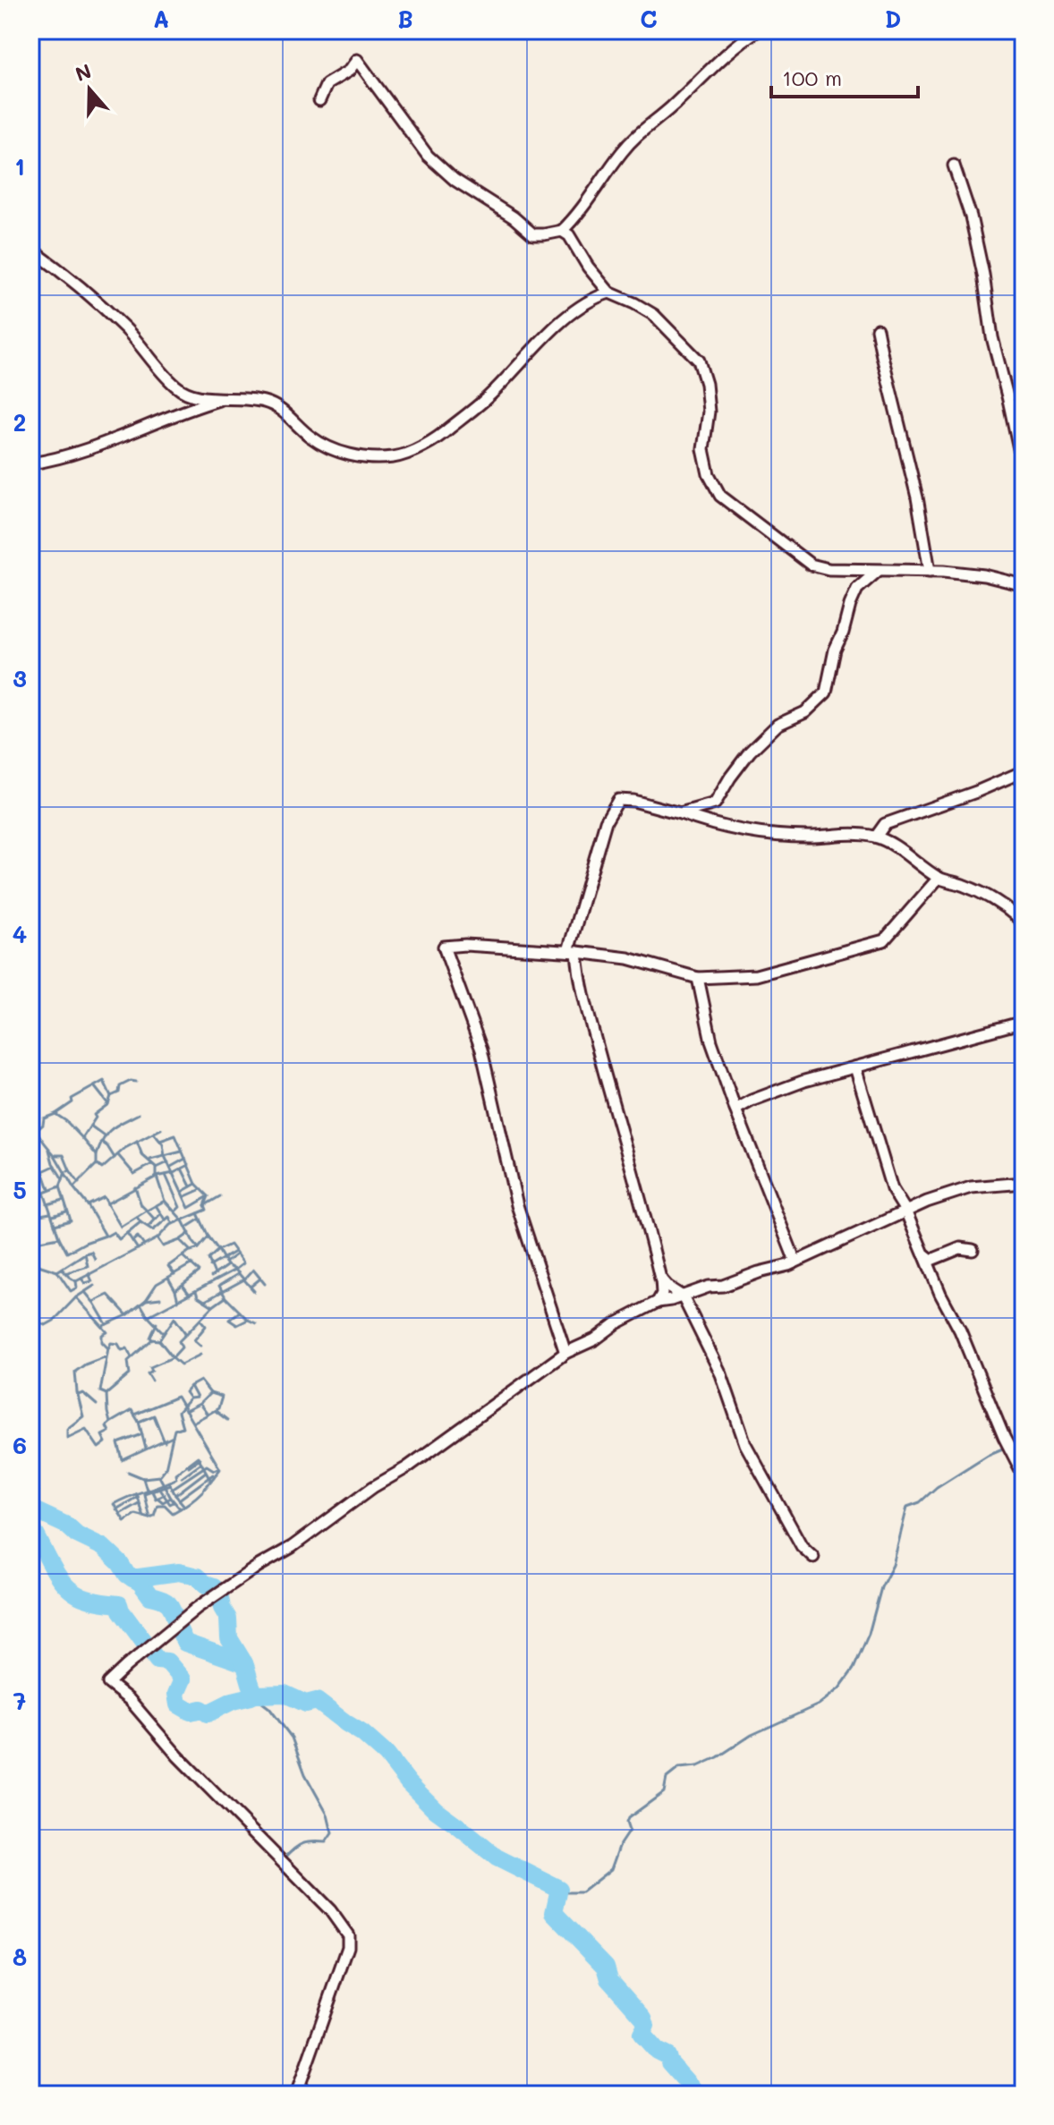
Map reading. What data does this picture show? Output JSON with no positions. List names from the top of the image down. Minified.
{"scale_bar":"100 m","north":"top","grid":{"columns":["A","B","C","D"],"rows":["1","2","3","4","5","6","7","8"]}}
